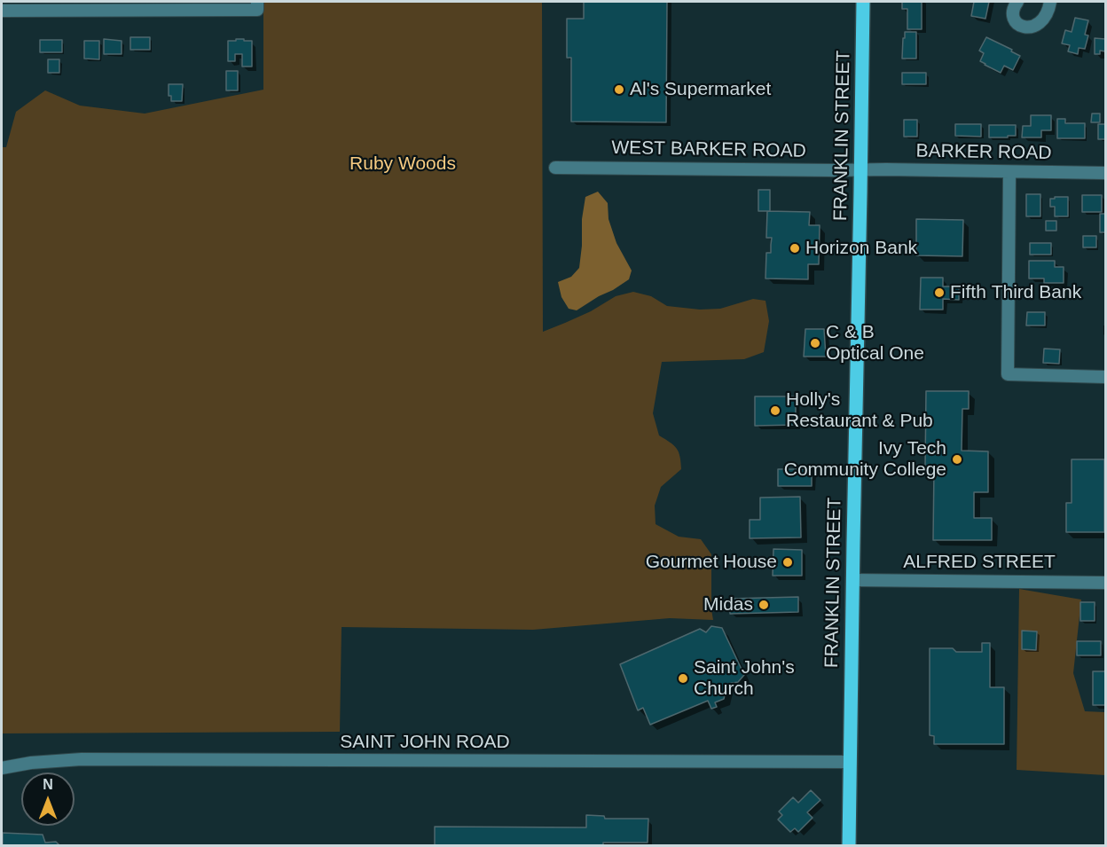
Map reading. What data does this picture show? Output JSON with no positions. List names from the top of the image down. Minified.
{"streets":{"main road":["FRANKLIN STREET"],"street":["WEST BARKER ROAD","BARKER ROAD","ALFRED STREET","SAINT JOHN ROAD"]},"crossings":[["FRANKLIN STREET","WEST BARKER ROAD"],["FRANKLIN STREET","BARKER ROAD"],["FRANKLIN STREET","ALFRED STREET"],["FRANKLIN STREET","SAINT JOHN ROAD"],["WEST BARKER ROAD","BARKER ROAD"]],"parks":["Ruby Woods"],"places":["Al's Supermarket","Horizon Bank","Fifth Third Bank","C & B Optical One","Holly's Restaurant & Pub","Ivy Tech Community College","Gourmet House","Midas","Saint John's Church"],"north":"top"}
